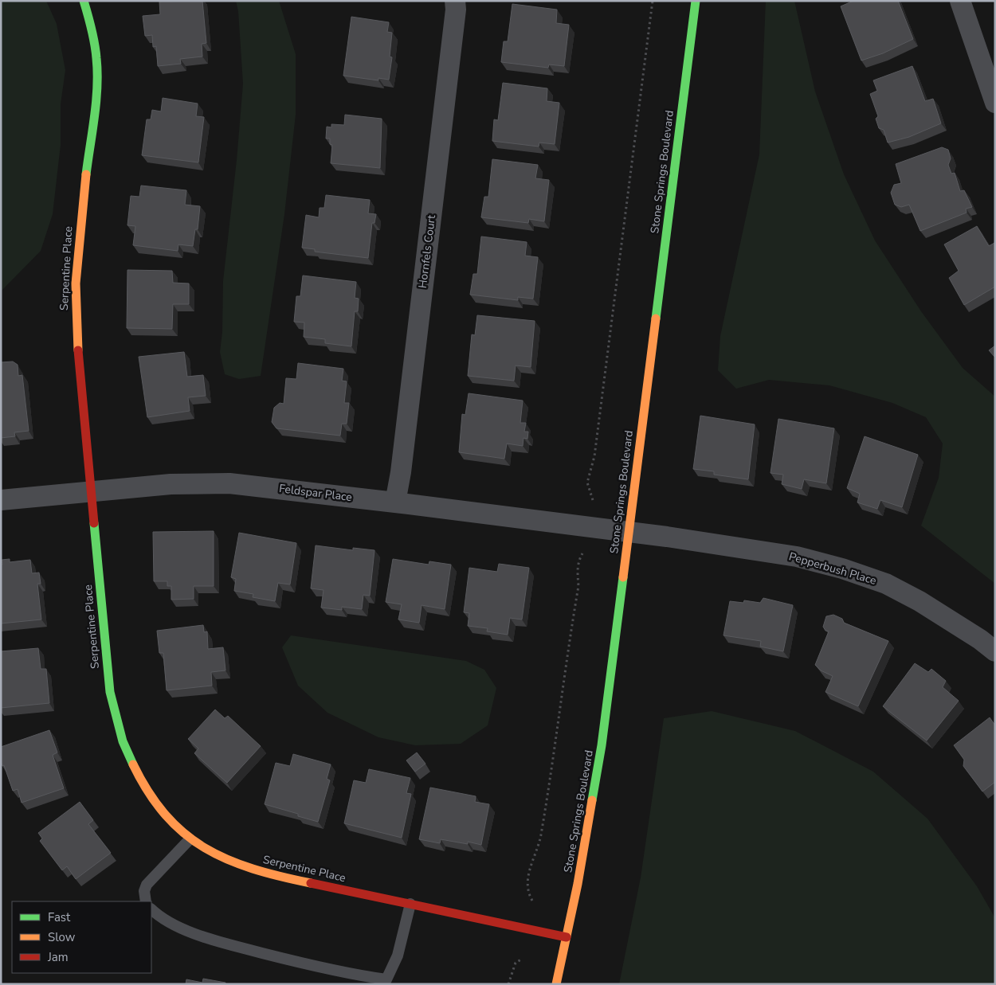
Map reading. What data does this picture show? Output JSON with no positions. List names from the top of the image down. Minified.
{"streets":{"street":["Stone Springs Boulevard","Hornfels Court","Serpentine Place","Feldspar Place","Pepperbush Place"]},"crossings":[["Stone Springs Boulevard","Serpentine Place"],["Stone Springs Boulevard","Feldspar Place"],["Stone Springs Boulevard","Pepperbush Place"],["Hornfels Court","Feldspar Place"],["Serpentine Place","Feldspar Place"],["Feldspar Place","Pepperbush Place"]],"legend":["Fast","Slow","Jam"]}
